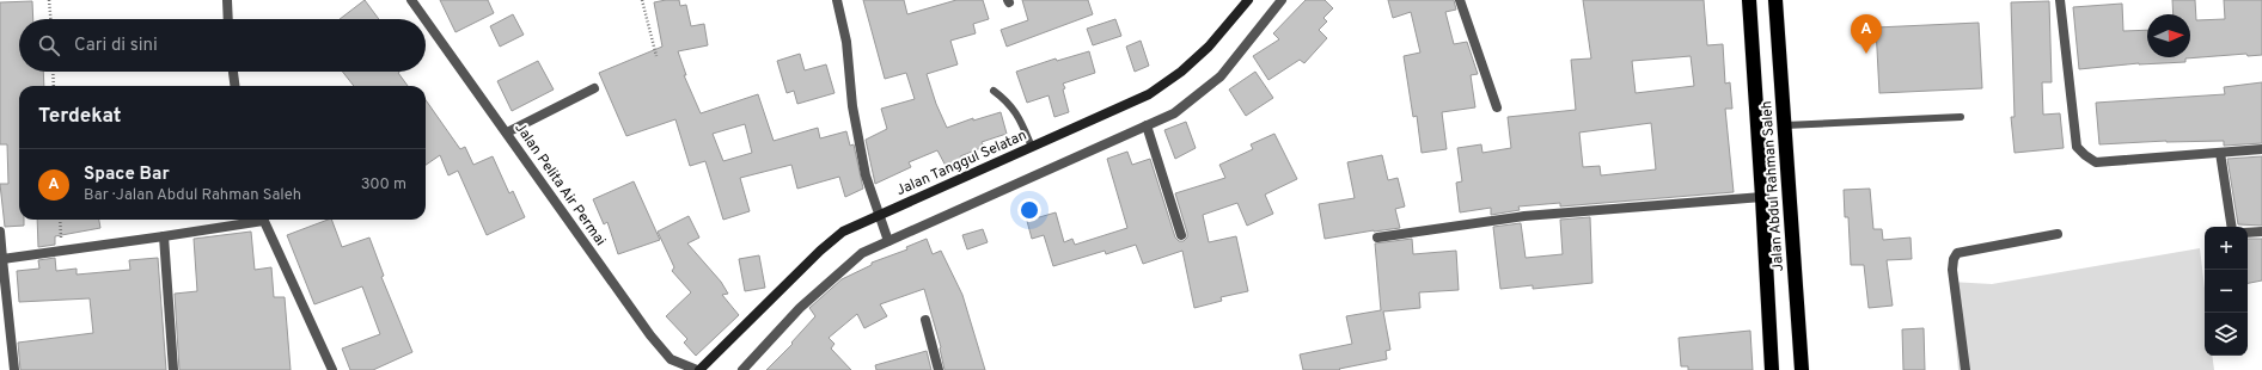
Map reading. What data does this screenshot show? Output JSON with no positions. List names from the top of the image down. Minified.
{"streets":{"highway":["Jalan Abdul Rahman Saleh"],"street":["Jalan Tanggul Selatan","Jalan Pelita Air Permai"]},"crossings":[["Jalan Tanggul Selatan","Jalan Pelita Air Permai"]],"north":"right","page":{"pins":"A","search":"Cari di sini","heading":"Terdekat","list":[{"mark":"A","name":"Space Bar","note":"Bar · Jalan Abdul Rahman Saleh","value":"300 m"}],"map_buttons":["+","−"]}}
